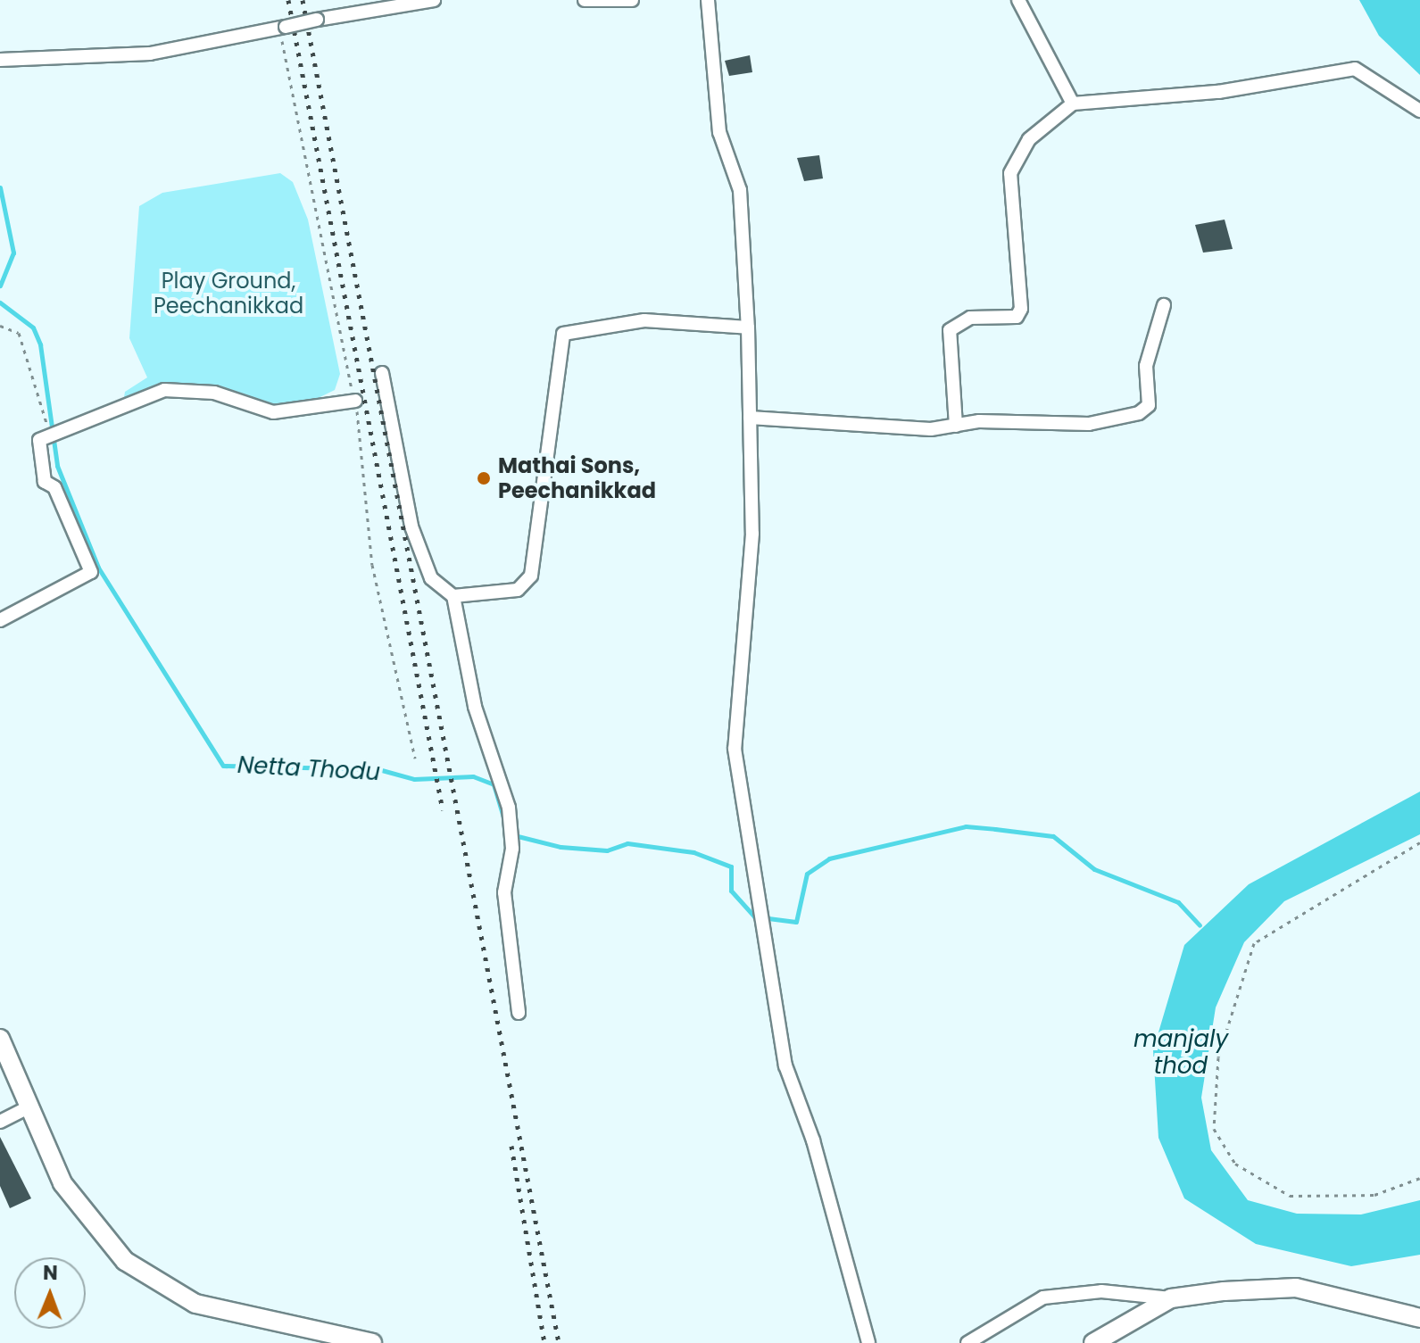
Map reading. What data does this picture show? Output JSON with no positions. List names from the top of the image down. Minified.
{"water":["Netta Thodu","manjaly thod"],"parks":["Play Ground, Peechanikkad"],"places":["Mathai Sons, Peechanikkad"],"north":"top"}
